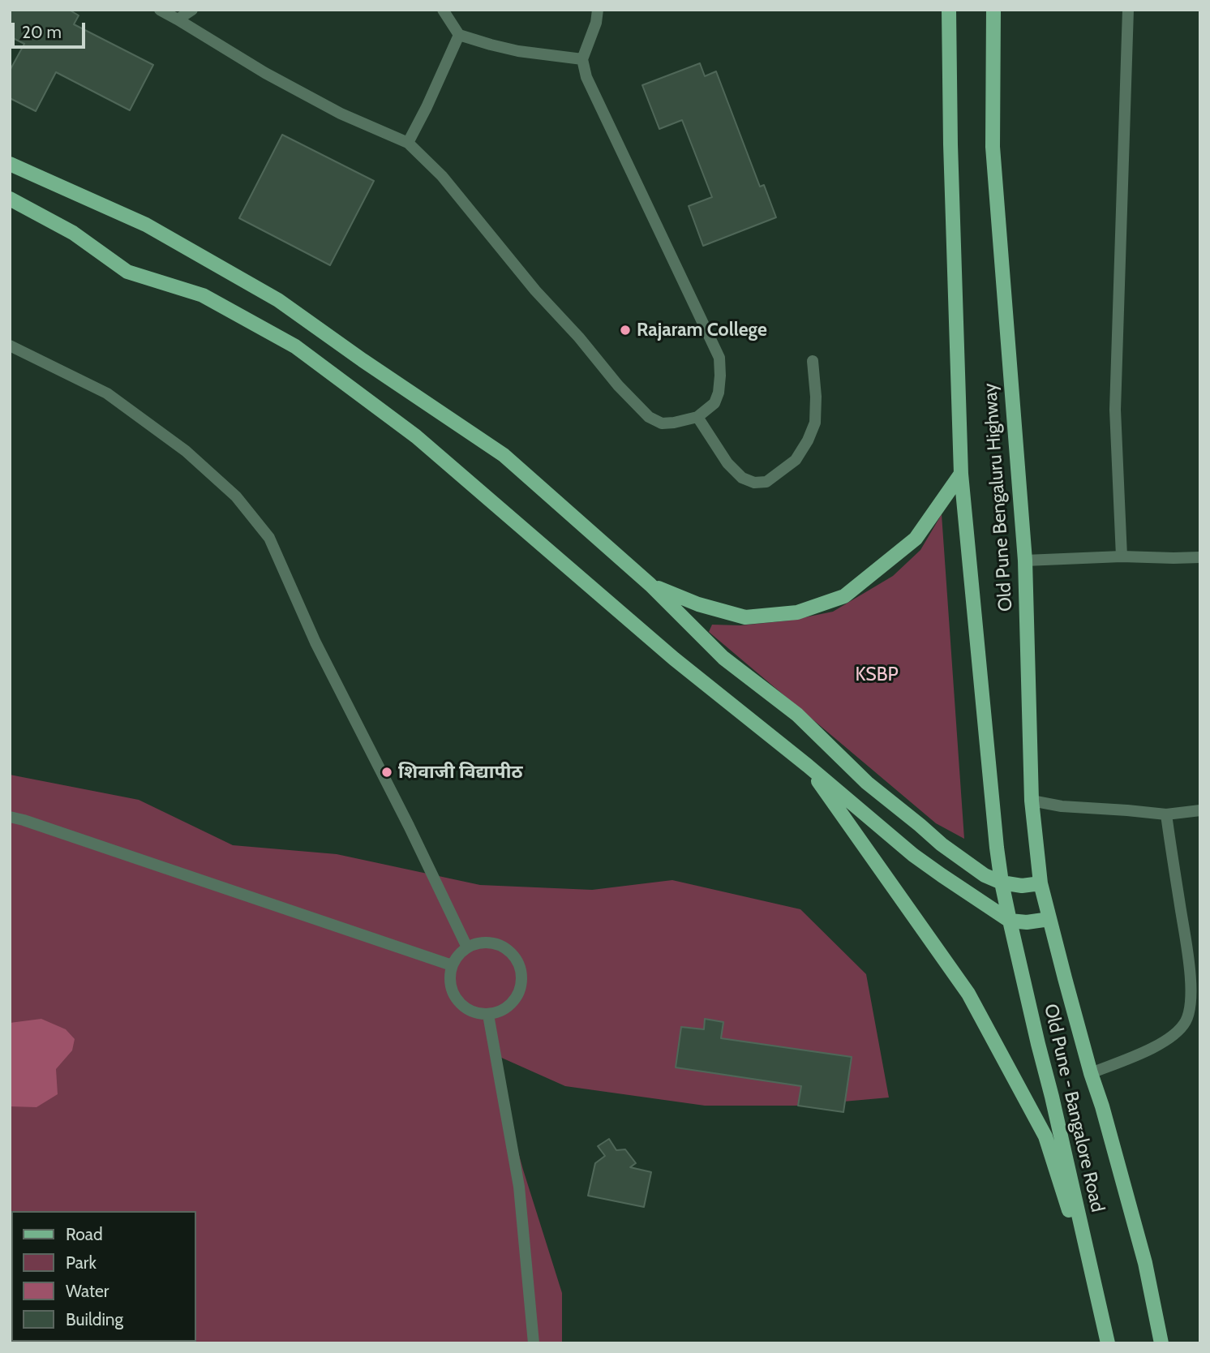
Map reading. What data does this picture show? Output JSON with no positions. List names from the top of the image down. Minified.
{"streets":{"main road":["Old Pune Bengaluru Highway","Old Pune - Bangalore Road"]},"crossings":[["Old Pune Bengaluru Highway","Old Pune - Bangalore Road"]],"parks":["KSBP"],"places":["Rajaram College","शिवाजी विद्यापीठ"],"legend":["Road","Park","Water","Building"],"scale_bar":"20 m"}
